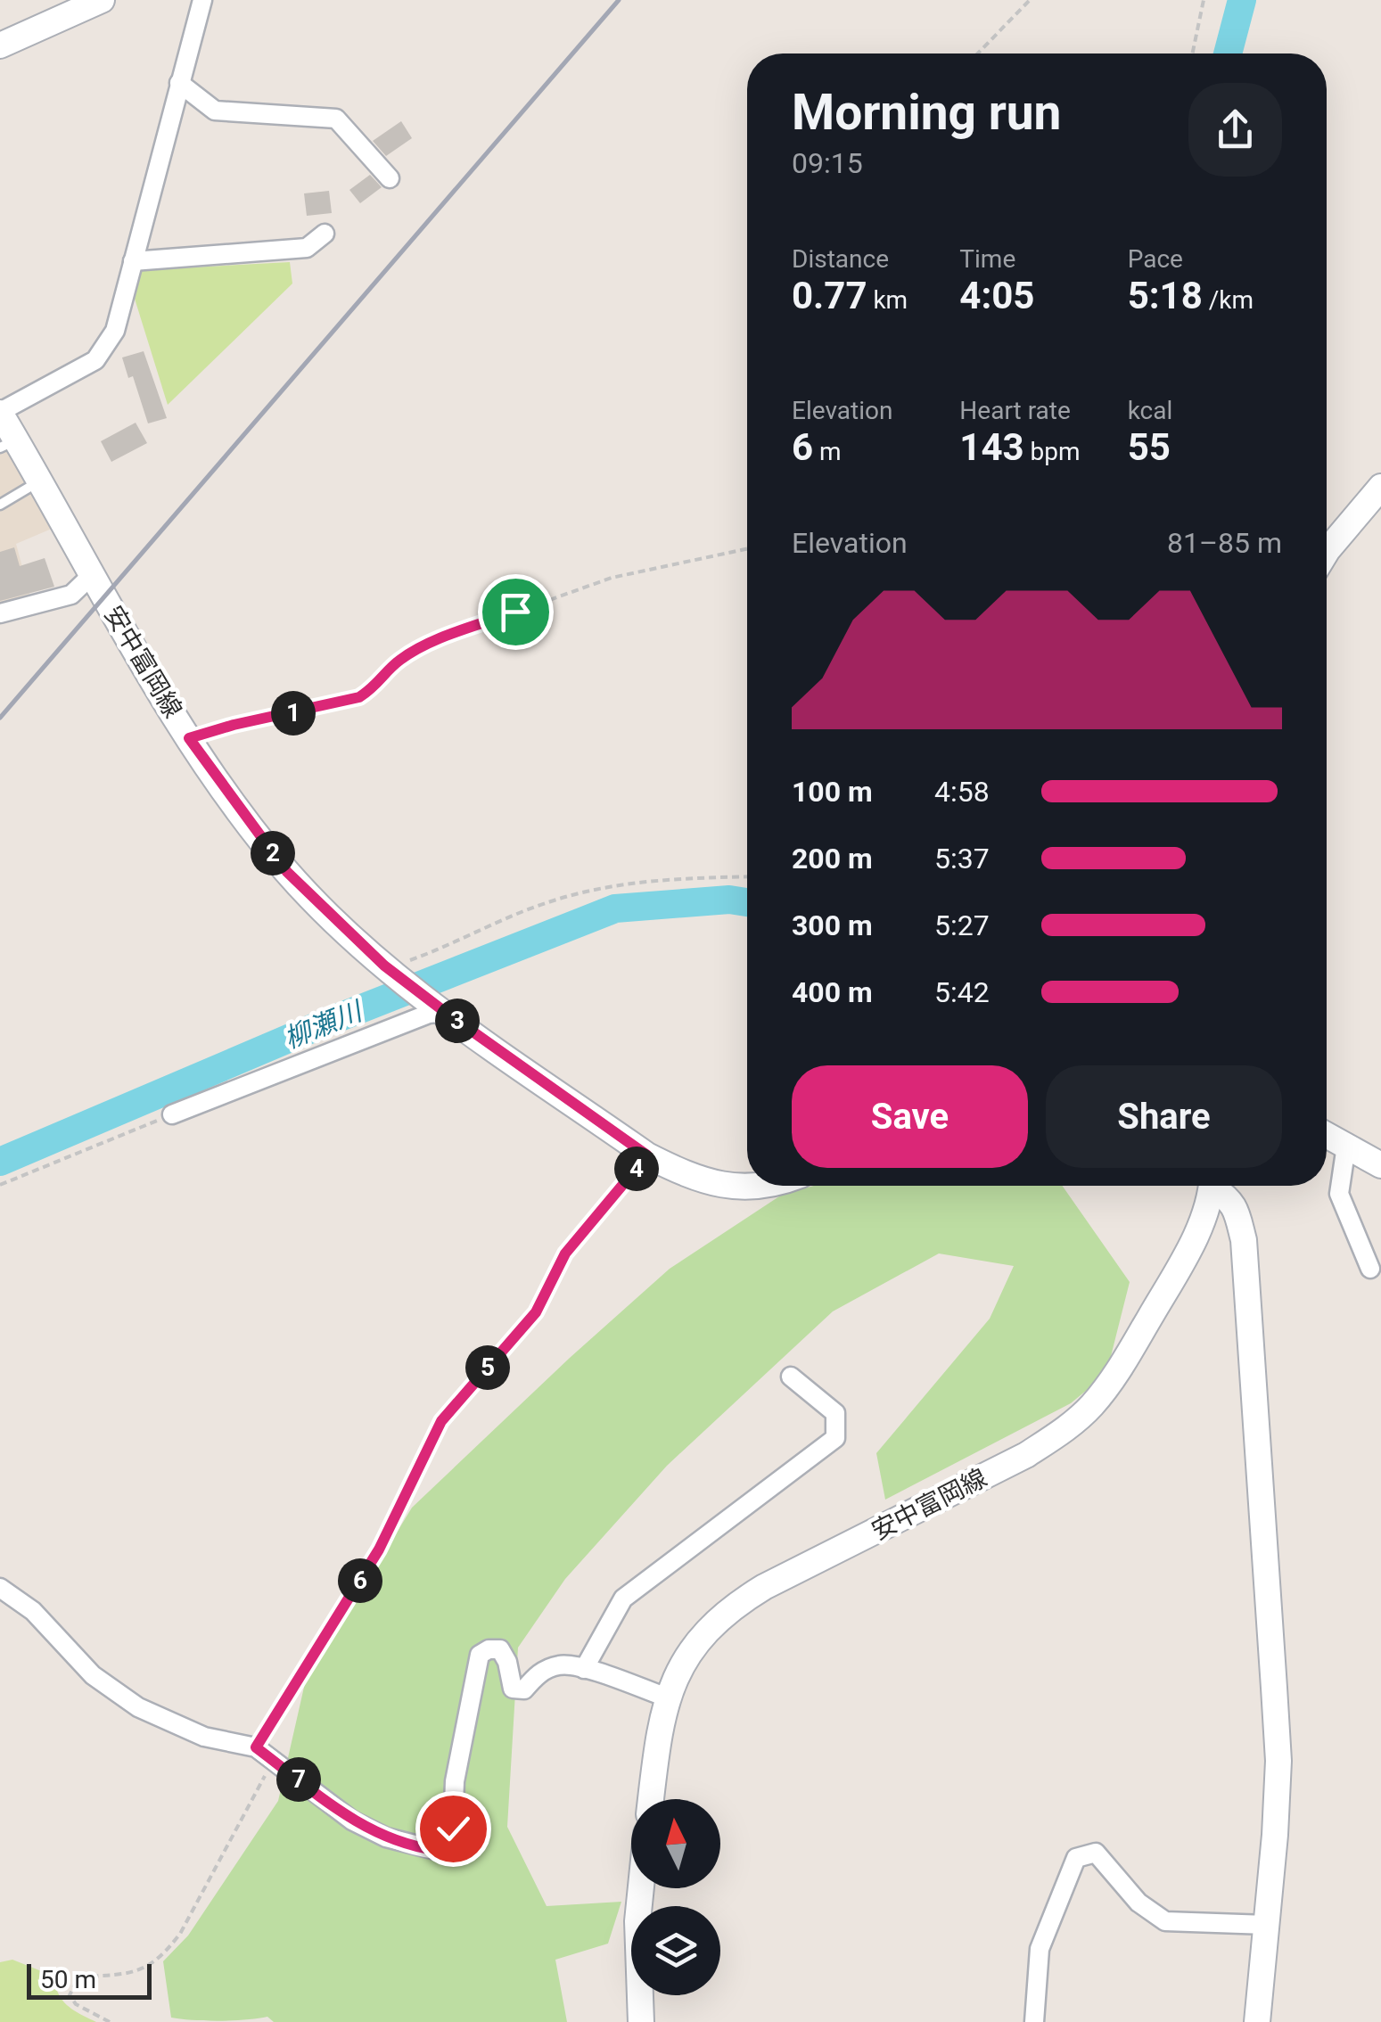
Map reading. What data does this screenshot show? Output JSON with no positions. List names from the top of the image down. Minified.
{"streets":{"main road":["安中富岡線"]},"water":["柳瀬川"],"scale_bar":"50 m","north":"top","page":{"heading":["Morning run","09:15"],"stats":[["Distance","0.77 km"],["Time","4:05"],["Pace","5:18 /km"],["Elevation","6 m"],["Heart rate","143 bpm"],["kcal","55"]],"chart":["Elevation","81–85 m"],"pins":["1","2","3","4","5","6","7"],"list":[{"name":"100 m","note":"4:58"},{"name":"200 m","note":"5:37"},{"name":"300 m","note":"5:27"},{"name":"400 m","note":"5:42"}],"buttons":["Save","Share"],"scale":"50 m"}}
